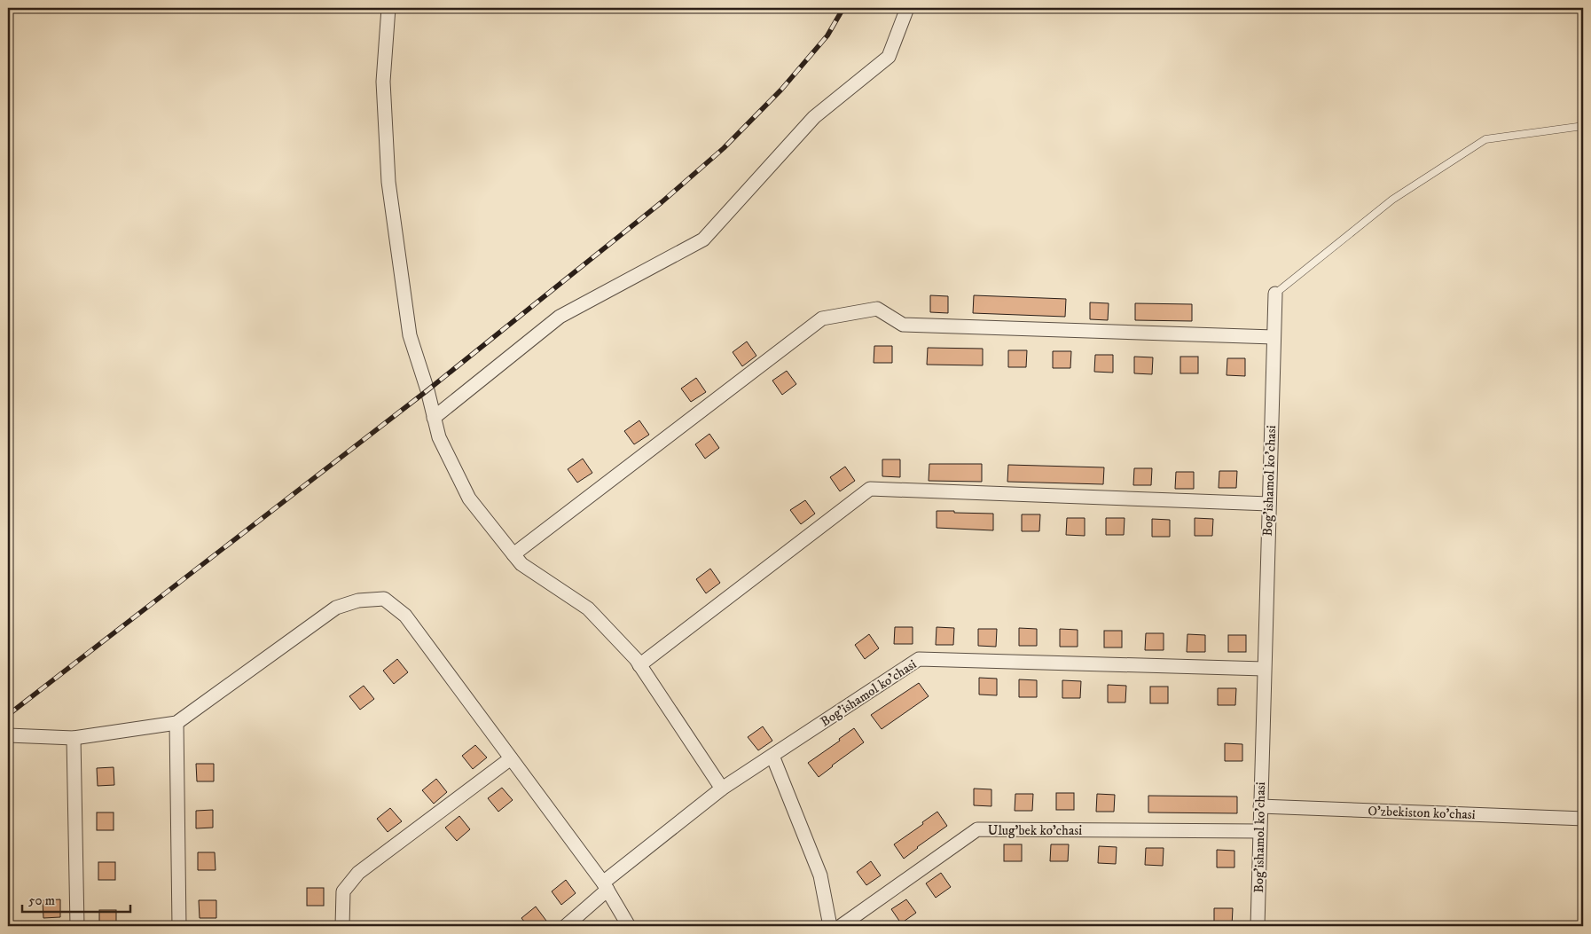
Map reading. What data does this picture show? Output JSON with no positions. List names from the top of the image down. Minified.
{"streets":{"street":["Bog'ishamol ko'chasi","O'zbekiston ko'chasi","Ulug'bek ko'chasi"]},"crossings":[["Bog'ishamol ko'chasi","O'zbekiston ko'chasi"],["Bog'ishamol ko'chasi","Ulug'bek ko'chasi"]],"scale_bar":"50 m"}
